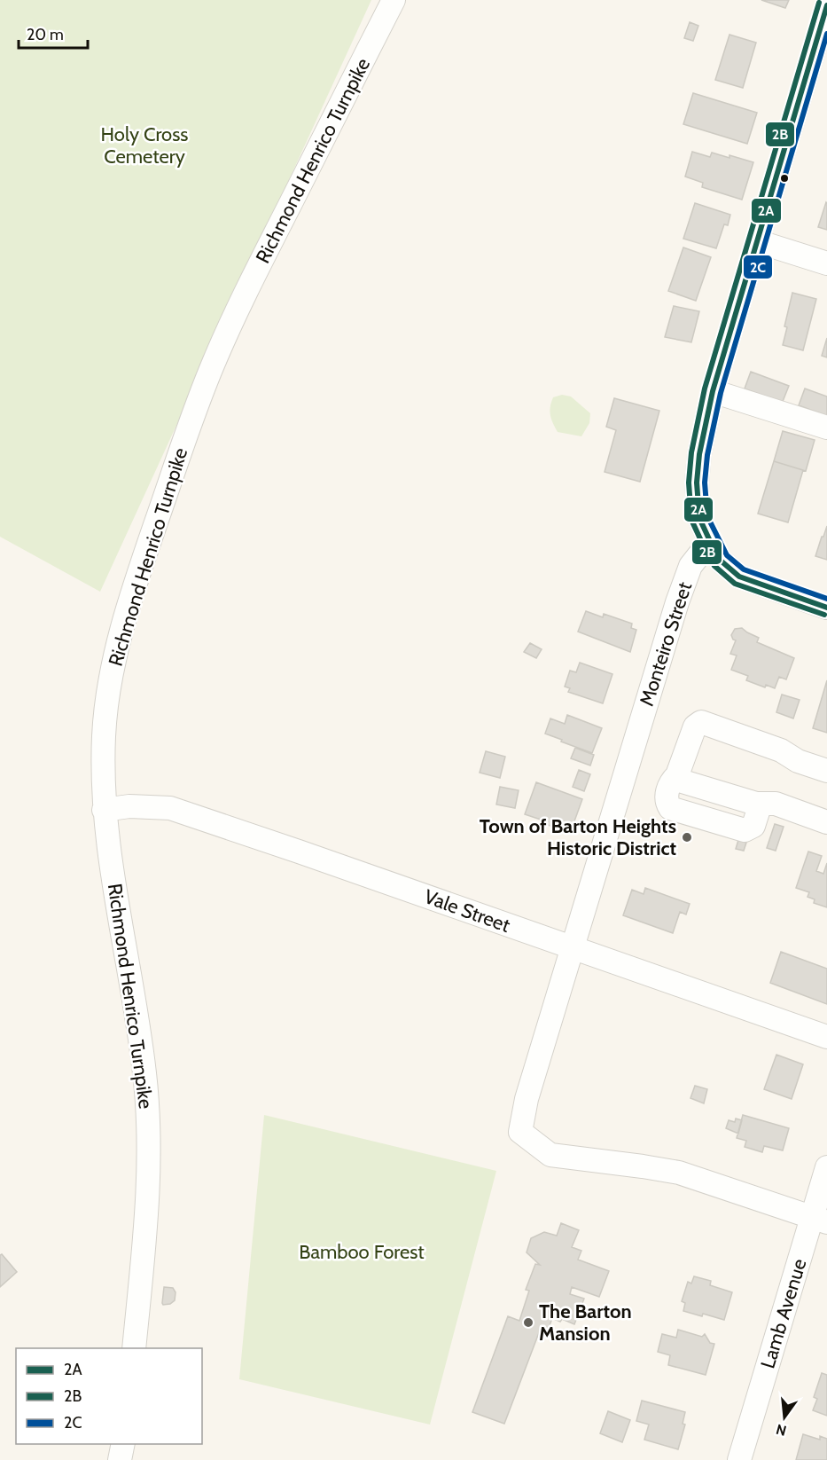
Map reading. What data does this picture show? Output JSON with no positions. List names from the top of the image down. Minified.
{"streets":{"street":["Richmond Henrico Turnpike","Monteiro Street","Vale Street","Lamb Avenue"]},"crossings":[["Richmond Henrico Turnpike","Vale Street"],["Monteiro Street","Vale Street"],["Monteiro Street","Lamb Avenue"]],"parks":["Holy Cross Cemetery","Bamboo Forest"],"places":["Town of Barton Heights Historic District","The Barton Mansion"],"lines":["transit line 2B","transit line 2A","transit line 2C"],"legend":["2A","2B","2C"],"scale_bar":"20 m","north":"bottom"}
